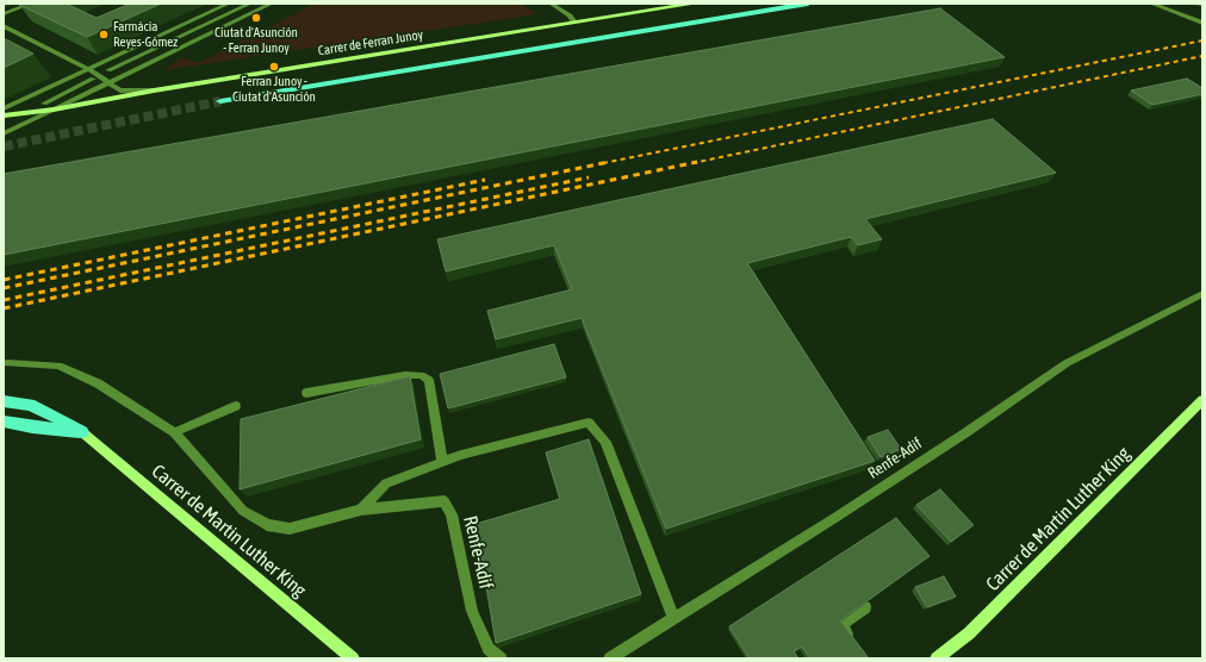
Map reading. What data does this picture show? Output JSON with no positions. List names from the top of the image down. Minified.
{"streets":{"main road":["Carrer de Ferran Junoy","Carrer de Martin Luther King"],"street":["Renfe-Adif"]},"places":["Ciutat d'Asunción - Ferran Junoy","Farmàcia Reyes-Gómez","Ferran Junoy - Ciutat d'Asunción"]}
